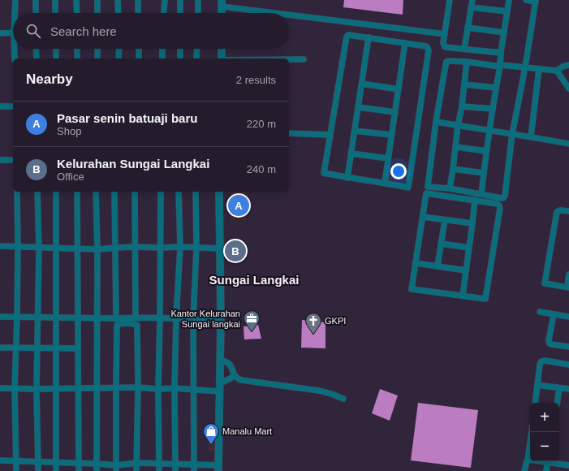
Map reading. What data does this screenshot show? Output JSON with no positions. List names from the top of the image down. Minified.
{"districts":["Sungai Langkai"],"places":{"office":["Kantor Kelurahan Sungai langkai"],"church":["GKPI"],"shop":["Manalu Mart"]},"page":{"search":"Search here","heading":["Nearby","2 results"],"list":[{"mark":"A","name":"Pasar senin batuaji baru","note":"Shop","value":"220 m"},{"mark":"B","name":"Kelurahan Sungai Langkai","note":"Office","value":"240 m"}],"pins":["A","B"],"map_buttons":["+","−"]}}
